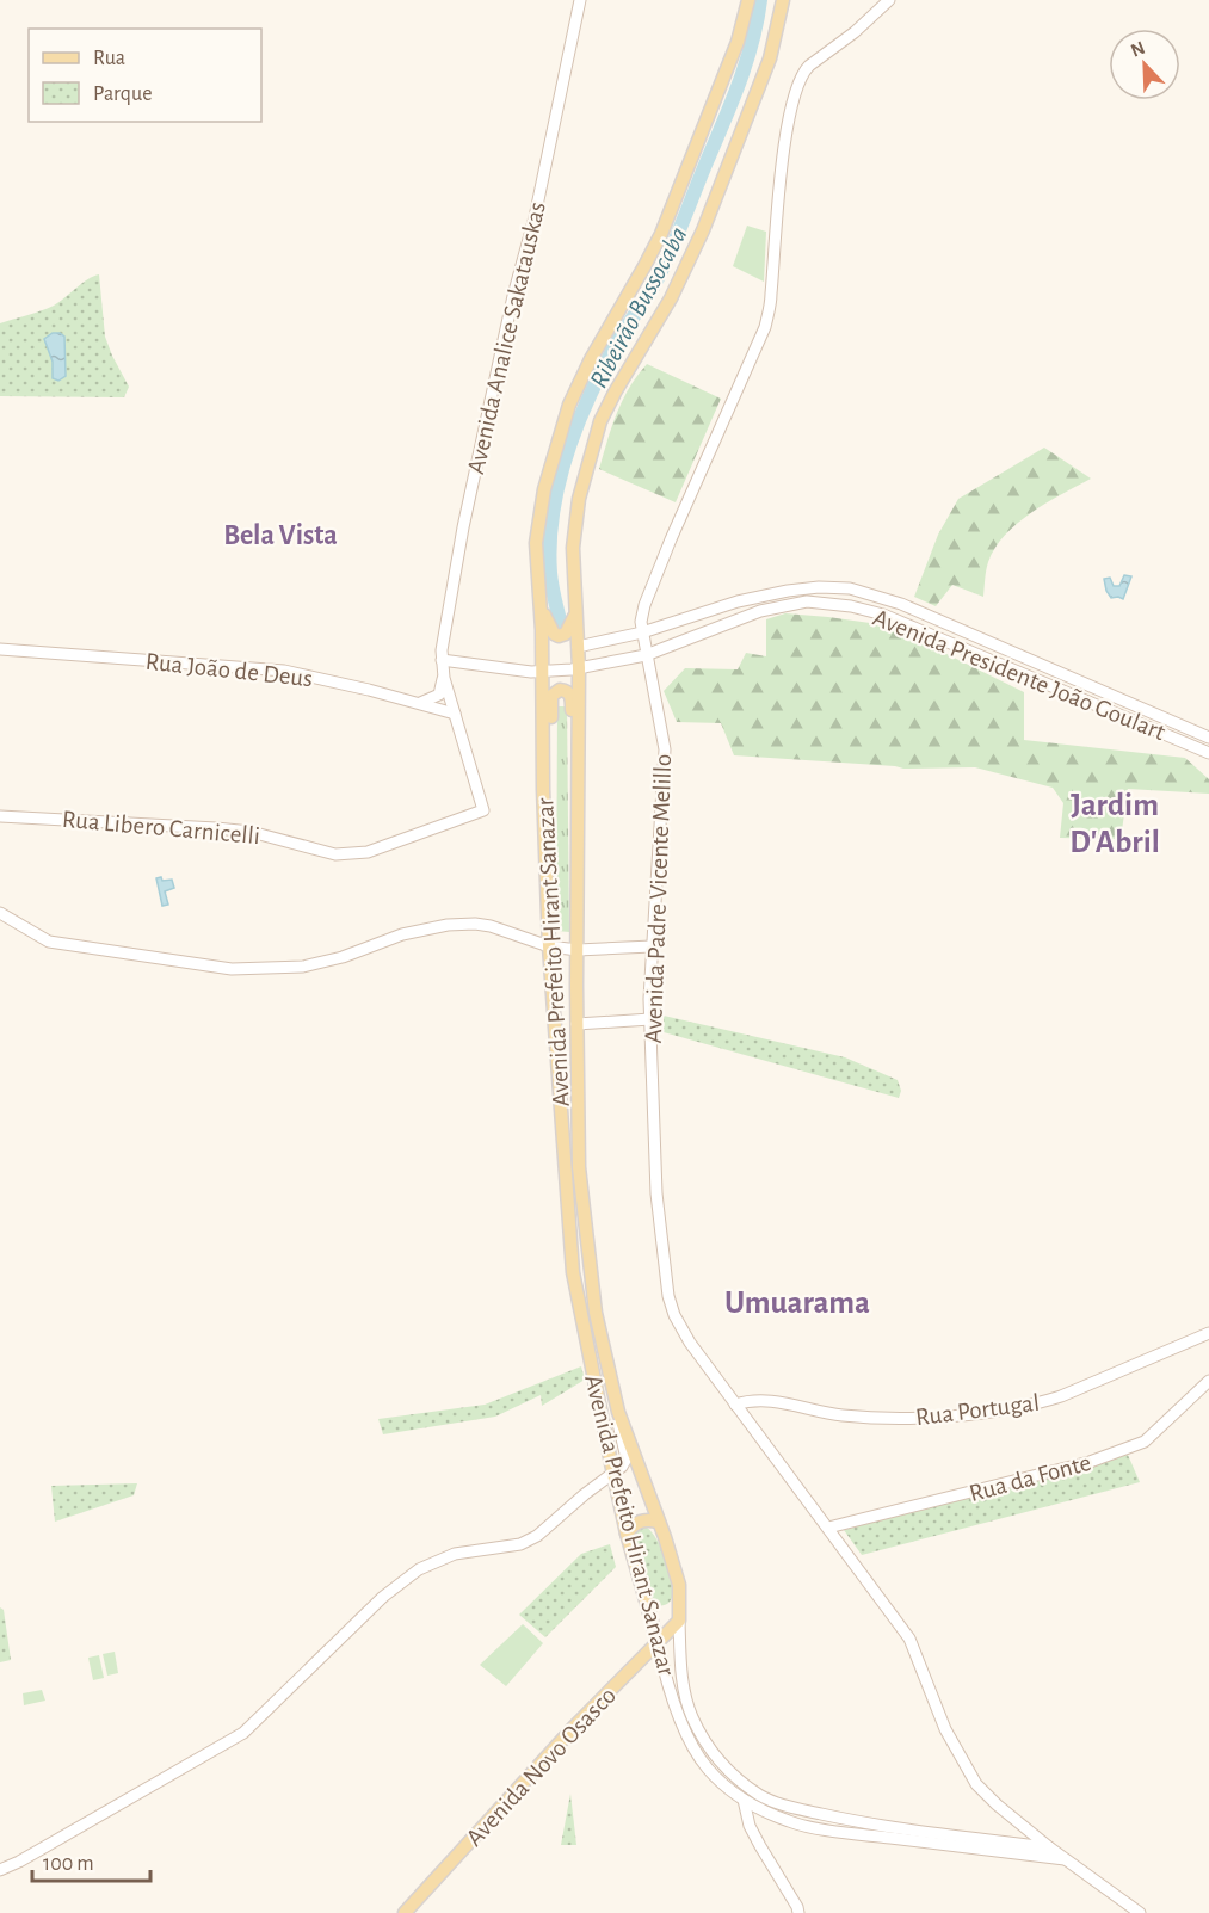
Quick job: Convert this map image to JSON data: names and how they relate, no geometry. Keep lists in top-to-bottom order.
{
  "streets": {
    "main road": [
      "Avenida Analice Sakatauskas",
      "Rua João de Deus",
      "Avenida Presidente João Goulart",
      "Rua Libero Carnicelli",
      "Avenida Padre Vicente Melillo",
      "Avenida Prefeito Hirant Sanazar",
      "Rua Portugal",
      "Rua da Fonte",
      "Avenida Novo Osasco"
    ]
  },
  "crossings": [
    ["Avenida Analice Sakatauskas", "Rua João de Deus"],
    ["Avenida Analice Sakatauskas", "Avenida Presidente João Goulart"],
    ["Avenida Analice Sakatauskas", "Rua Libero Carnicelli"],
    ["Avenida Presidente João Goulart", "Avenida Padre Vicente Melillo"],
    ["Avenida Presidente João Goulart", "Avenida Prefeito Hirant Sanazar"],
    ["Avenida Padre Vicente Melillo", "Avenida Prefeito Hirant Sanazar"],
    ["Avenida Padre Vicente Melillo", "Rua Portugal"],
    ["Avenida Padre Vicente Melillo", "Rua da Fonte"],
    ["Avenida Prefeito Hirant Sanazar", "Avenida Novo Osasco"]
  ],
  "districts": ["Bela Vista", "Jardim D'Abril", "Umuarama"],
  "water": ["Ribeirão Bussocaba"],
  "legend": ["Rua", "Parque"],
  "scale_bar": "100 m",
  "north": "top left"
}
